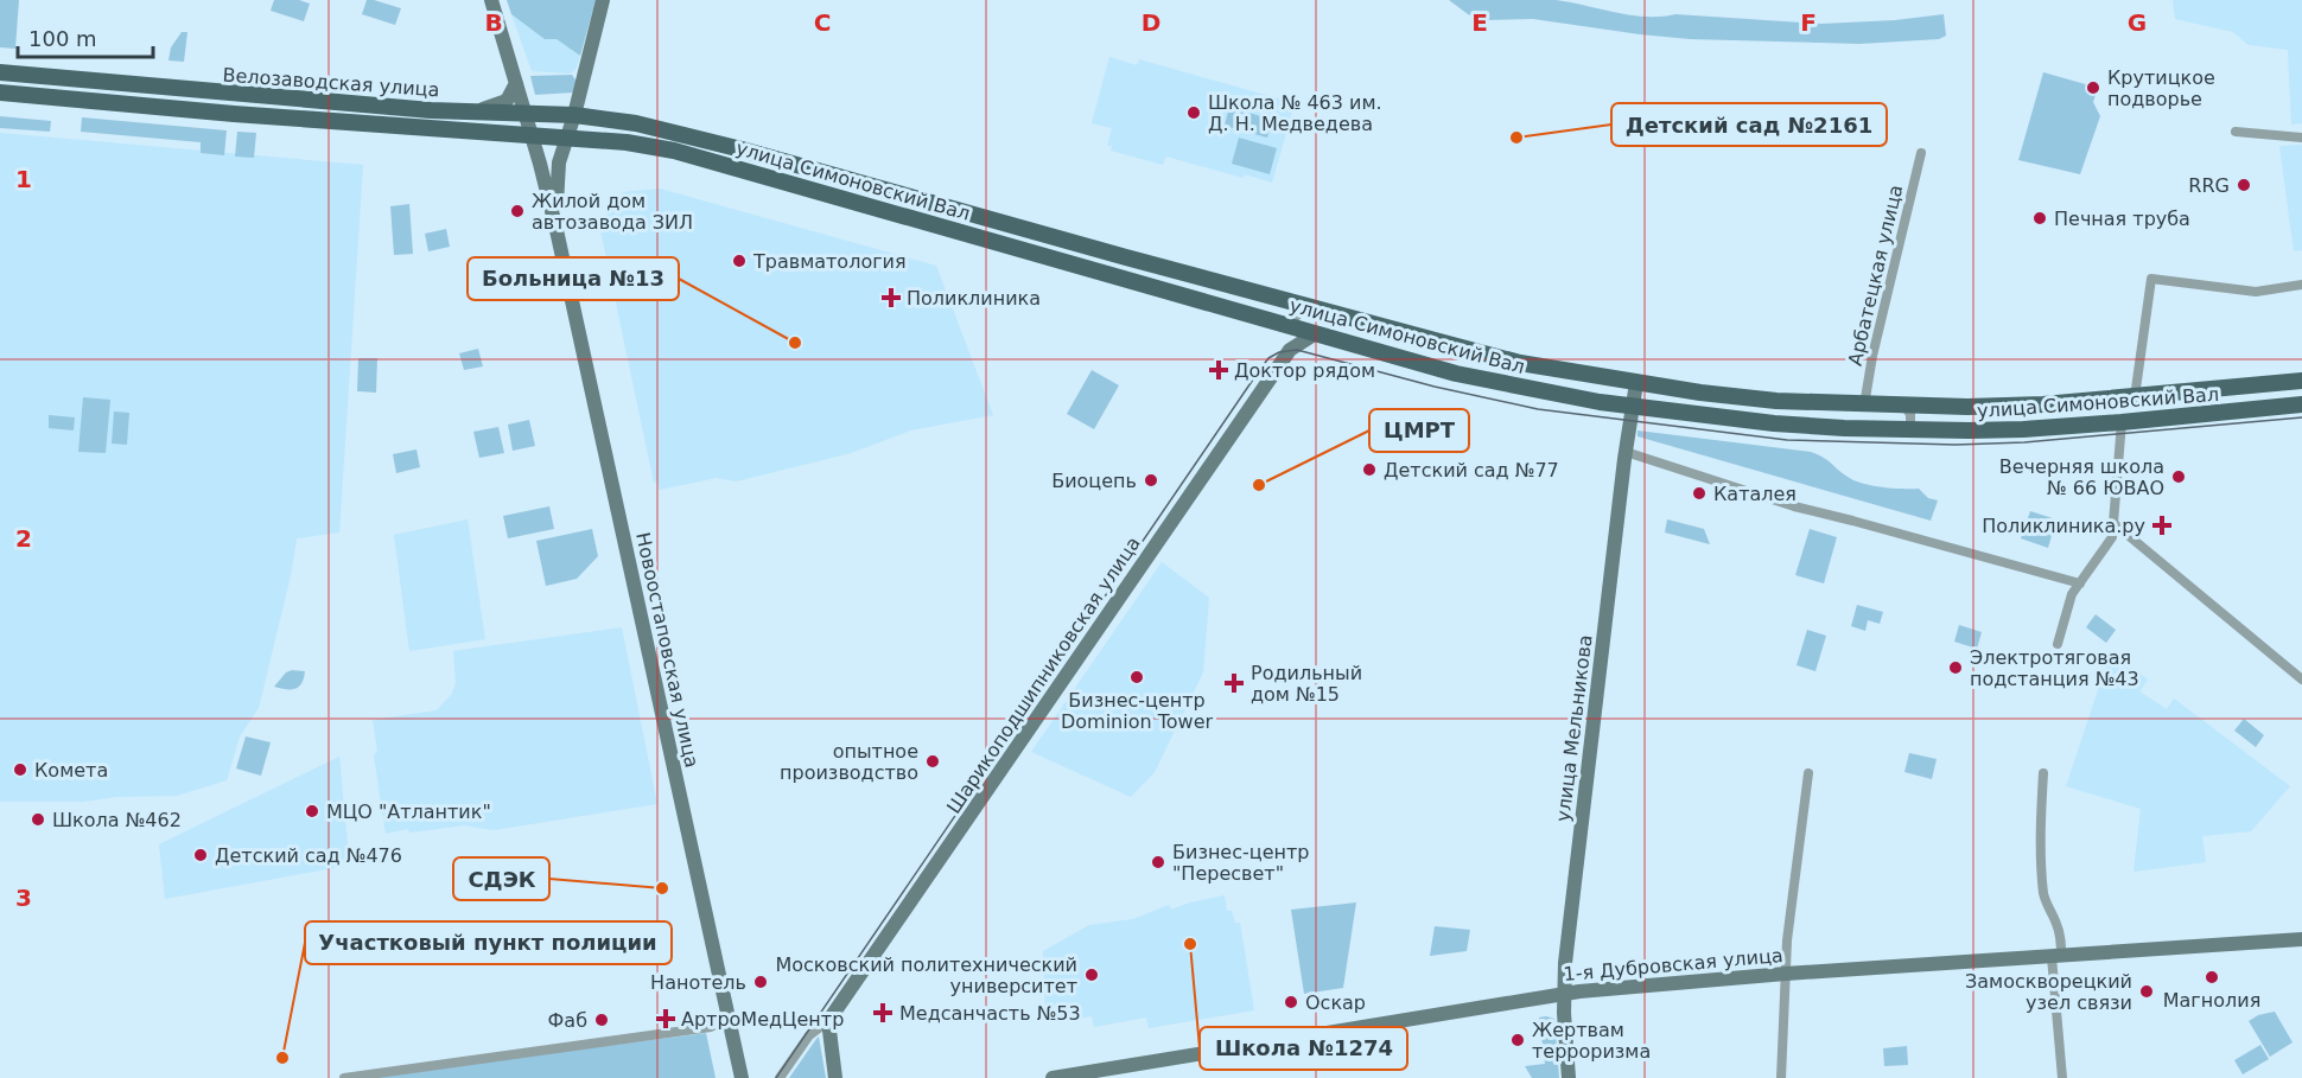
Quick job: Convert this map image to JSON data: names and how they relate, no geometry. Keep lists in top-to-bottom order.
{
  "streets": {
    "main road": [
      "Велозаводская улица",
      "улица Симоновский Вал",
      "Новоостаповская улица",
      "Шарикоподшипниковская улица",
      "улица Мельникова",
      "1-я Дубровская улица"
    ],
    "street": ["Арбатецкая улица"]
  },
  "crossings": [
    ["Велозаводская улица", "улица Симоновский Вал"],
    ["Велозаводская улица", "Новоостаповская улица"],
    ["улица Симоновский Вал", "Арбатецкая улица"],
    ["улица Симоновский Вал", "Новоостаповская улица"],
    ["улица Симоновский Вал", "улица Мельникова"],
    ["улица Мельникова", "1-я Дубровская улица"]
  ],
  "places": {
    "other": [
      "Крутицкое подворье",
      "Школа № 463 им. Д. Н. Медведева",
      "Детский сад №2161",
      "RRG",
      "Жилой дом автозавода ЗИЛ",
      "Печная труба",
      "Травматология",
      "Больница №13",
      "Детский сад №77",
      "Вечерняя школа № 66 ЮВАО",
      "Биоцепь",
      "ЦМРТ",
      "Каталея",
      "Электротяговая подстанция №43",
      "Бизнес-центр Dominion Tower",
      "опытное производство",
      "Комета",
      "МЦО \"Атлантик\"",
      "Школа №462",
      "Детский сад №476",
      "Бизнес-центр \"Пересвет\"",
      "СДЭК",
      "Школа №1274",
      "Московский политехнический университет",
      "Магнолия",
      "Нанотель",
      "Замоскворецкий узел связи",
      "Оскар",
      "Фаб",
      "Жертвам терроризма",
      "Участковый пункт полиции"
    ],
    "health": [
      "Поликлиника",
      "Доктор рядом",
      "Поликлиника.ру",
      "Родильный дом №15",
      "Медсанчасть №53",
      "АртроМедЦентр"
    ]
  },
  "scale_bar": "100 m",
  "grid": {
    "columns": [
      "B",
      "C",
      "D",
      "E",
      "F",
      "G"
    ],
    "rows": ["1", "2", "3"]
  }
}
